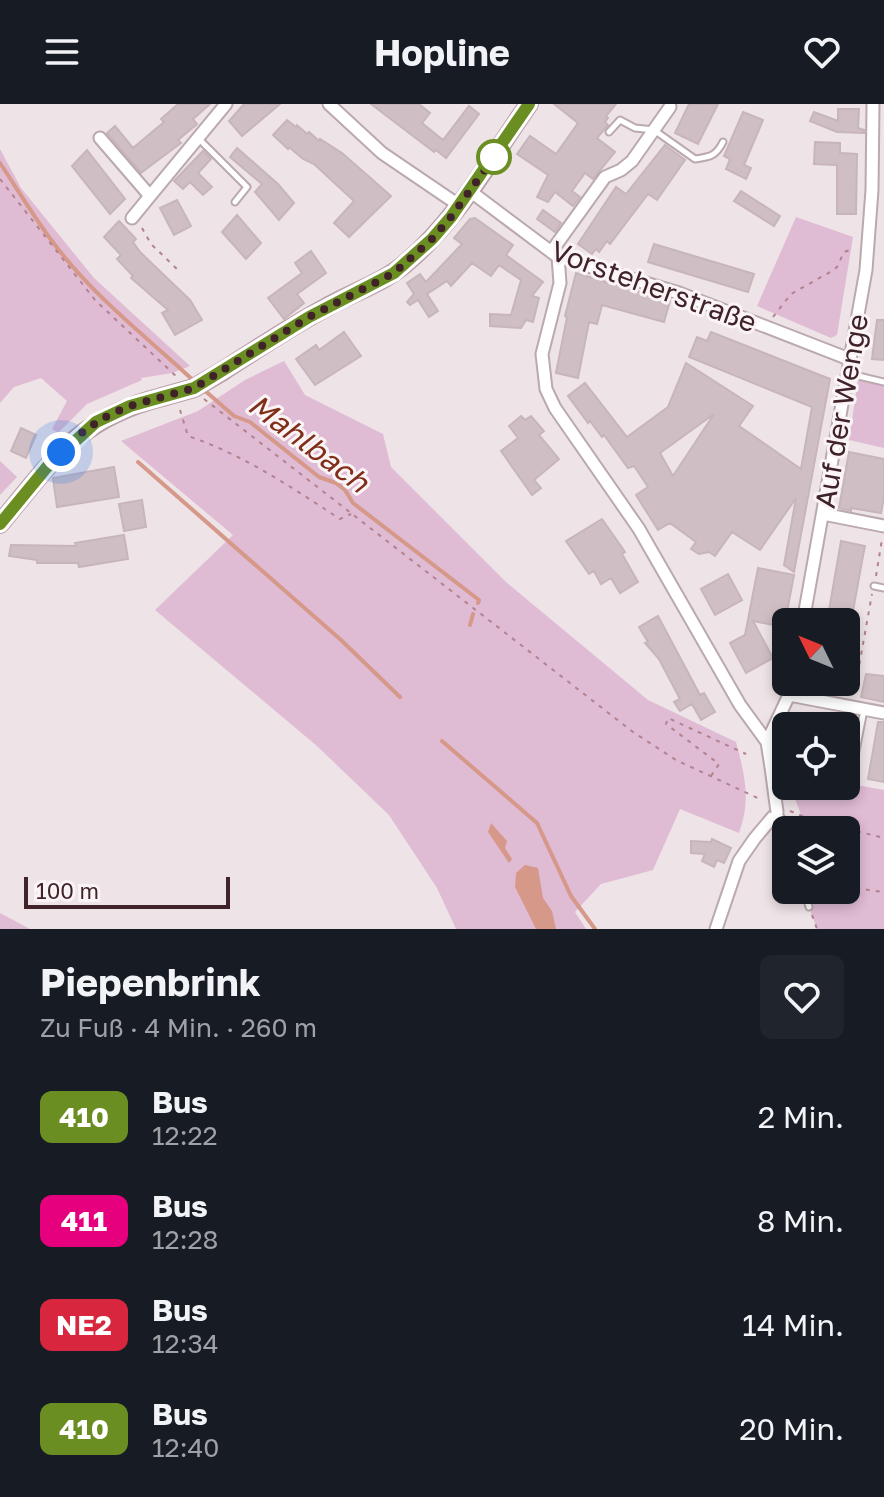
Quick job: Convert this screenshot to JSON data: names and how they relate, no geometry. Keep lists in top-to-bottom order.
{
  "streets": {
    "street": ["Vorsteherstraße", "Auf der Wenge"]
  },
  "crossings": [
    ["Vorsteherstraße", "Auf der Wenge"]
  ],
  "water": ["Mahlbach"],
  "lines": ["bus line 410"],
  "scale_bar": "100 m",
  "north": "top left",
  "page": {
    "header": "Hopline",
    "scale": "100 m",
    "heading": ["Piepenbrink", "Zu Fuß · 4 Min. · 260 m"],
    "list": [
      {
        "mark": "410",
        "name": "Bus",
        "note": "12:22",
        "value": "2 Min."
      },
      {
        "mark": "411",
        "name": "Bus",
        "note": "12:28",
        "value": "8 Min."
      },
      {
        "mark": "NE2",
        "name": "Bus",
        "note": "12:34",
        "value": "14 Min."
      },
      {
        "mark": "410",
        "name": "Bus",
        "note": "12:40",
        "value": "20 Min."
      }
    ]
  }
}
